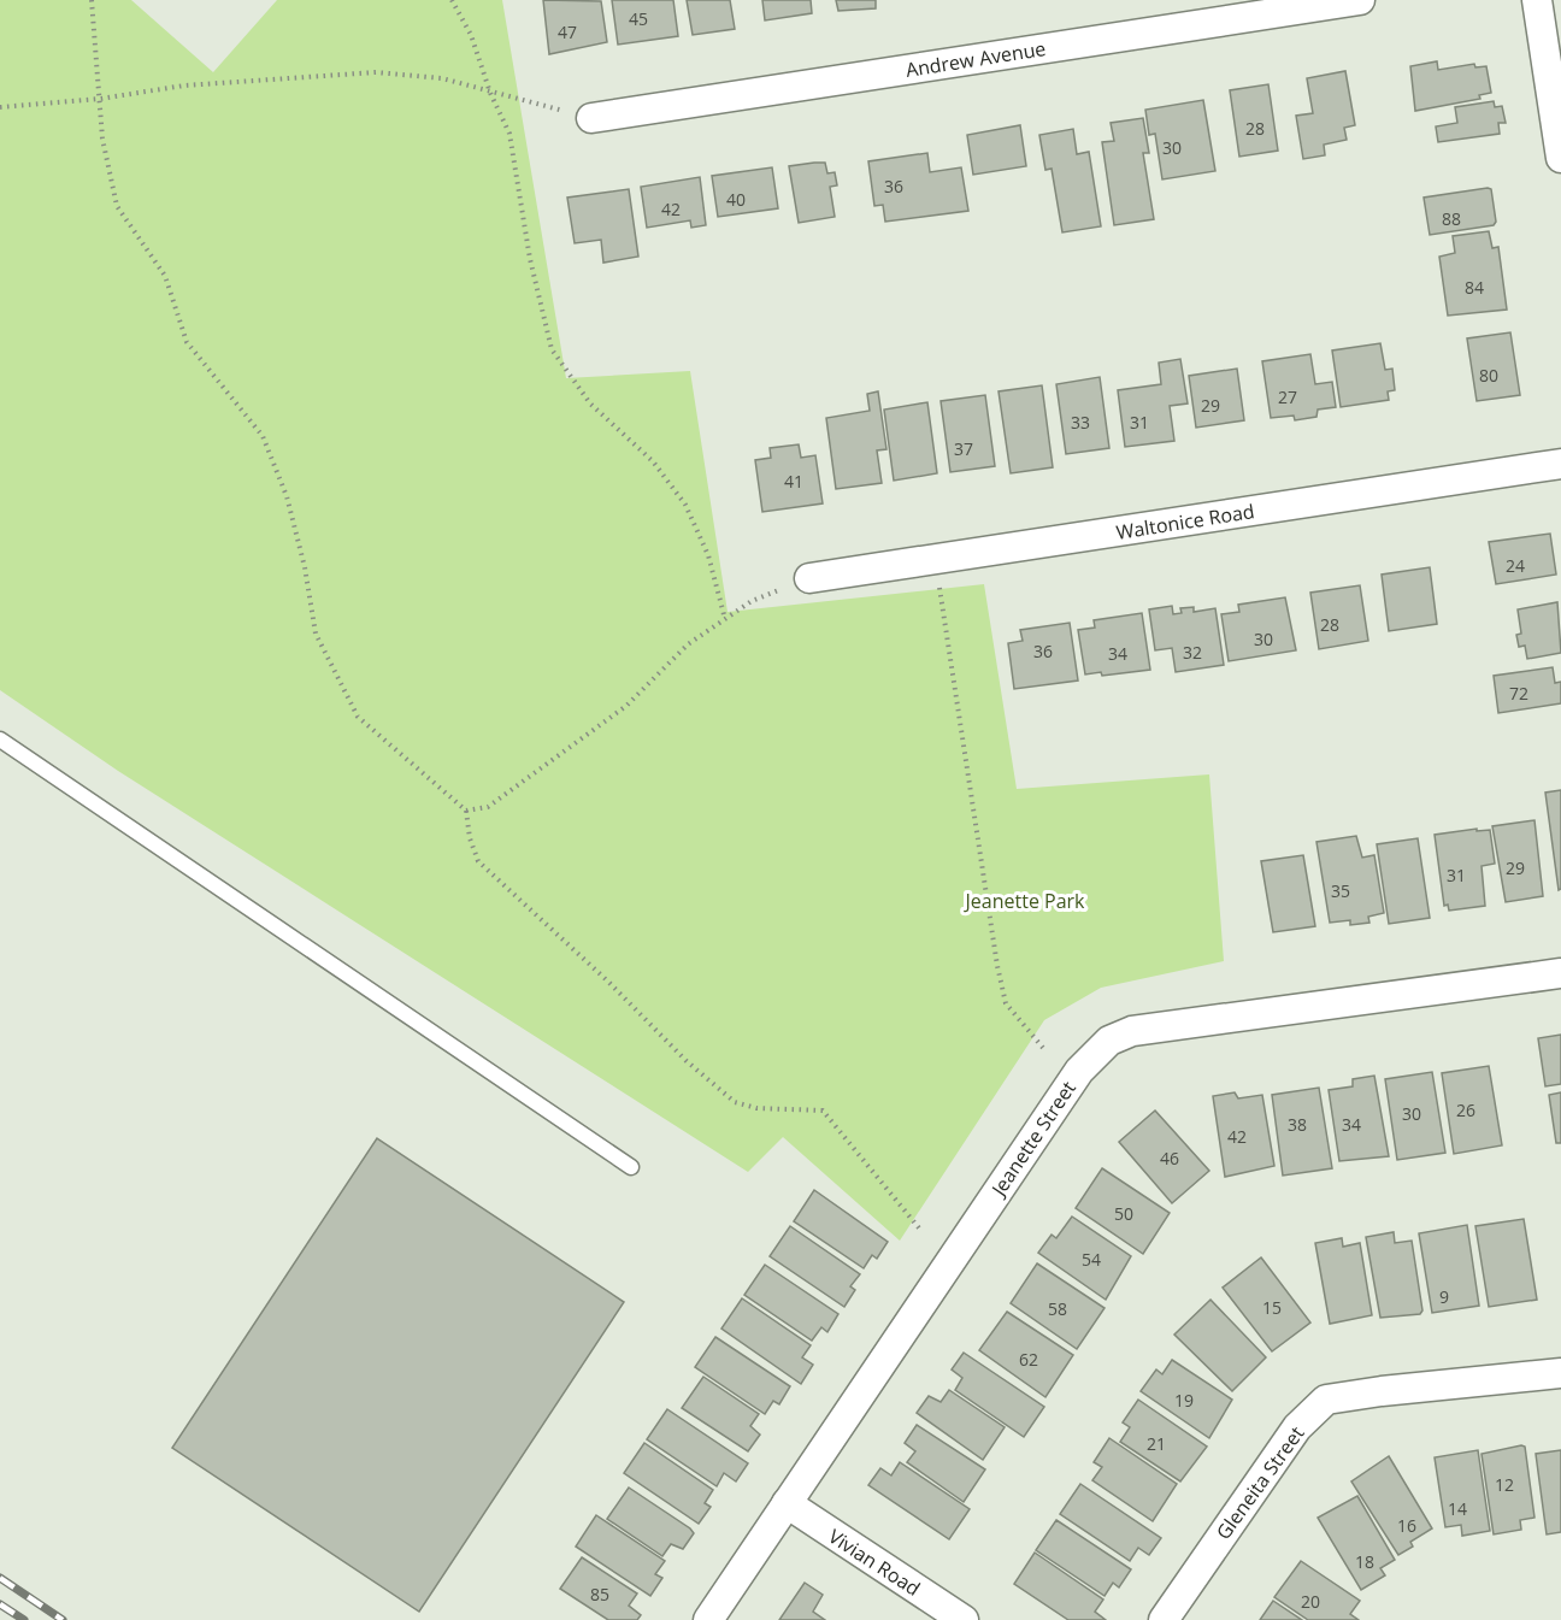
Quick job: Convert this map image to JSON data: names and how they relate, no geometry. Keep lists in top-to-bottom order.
{
  "streets": {
    "street": [
      "Andrew Avenue",
      "Waltonice Road",
      "Jeanette Street",
      "Gleneita Street",
      "Vivian Road"
    ]
  },
  "crossings": [
    ["Jeanette Street", "Vivian Road"]
  ],
  "parks": ["Jeanette Park"],
  "house_numbers": [
    "45",
    "47",
    "28",
    "30",
    "36",
    "40",
    "42",
    "88",
    "84",
    "80",
    "27",
    "29",
    "33",
    "31",
    "37",
    "41",
    "24",
    "28",
    "30",
    "36",
    "32",
    "34",
    "72",
    "29",
    "31",
    "35",
    "26",
    "30",
    "38",
    "34",
    "42",
    "46",
    "50",
    "54",
    "9",
    "15",
    "58",
    "62",
    "19",
    "21",
    "12",
    "14",
    "16",
    "18",
    "85",
    "20"
  ]
}
